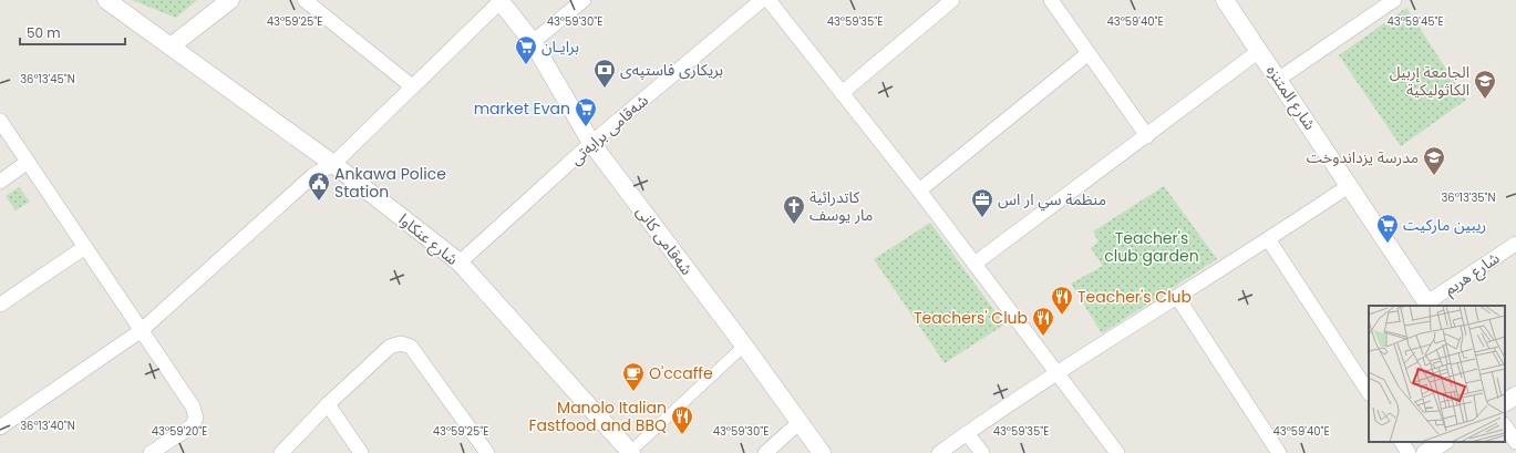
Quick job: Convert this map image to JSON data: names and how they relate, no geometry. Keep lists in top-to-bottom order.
{
  "streets": {
    "street": [
      "شارع المتنزه",
      "شەقامی برایەتی",
      "شارع عنكاوا",
      "شەقامی کانی",
      "شارع هريم"
    ]
  },
  "crossings": [
    ["شارع المتنزه", "شارع هريم"],
    ["شەقامی برایەتی", "شارع عنكاوا"],
    ["شەقامی برایەتی", "شەقامی کانی"]
  ],
  "parks": ["Teacher's club garden"],
  "places": {
    "supermarket": ["برایـان", "market Evan", "ريبين ماركيت"],
    "bank": ["بریکاری فاستپەی"],
    "school or university": ["الجامعة إربيل الكاثوليكية", "مدرسة يزداندوخت"],
    "public building": ["Ankawa Police Station"],
    "office": ["منظمة سي ار اس"],
    "church": ["كاتدرائية مار يوسف"],
    "restaurant": ["Teacher's Club", "Teachers' Club", "Manolo Italian Fastfood and BBQ"],
    "cafe": ["O'ccaffe"]
  },
  "scale_bar": "50 m",
  "coordinates": [
    "43°59'45\"E",
    "43°59'25\"E",
    "43°59'30\"E",
    "43°59'35\"E",
    "43°59'40\"E",
    "36°13'45\"N",
    "36°13'35\"N",
    "36°13'40\"N",
    "43°59'20\"E"
  ]
}
